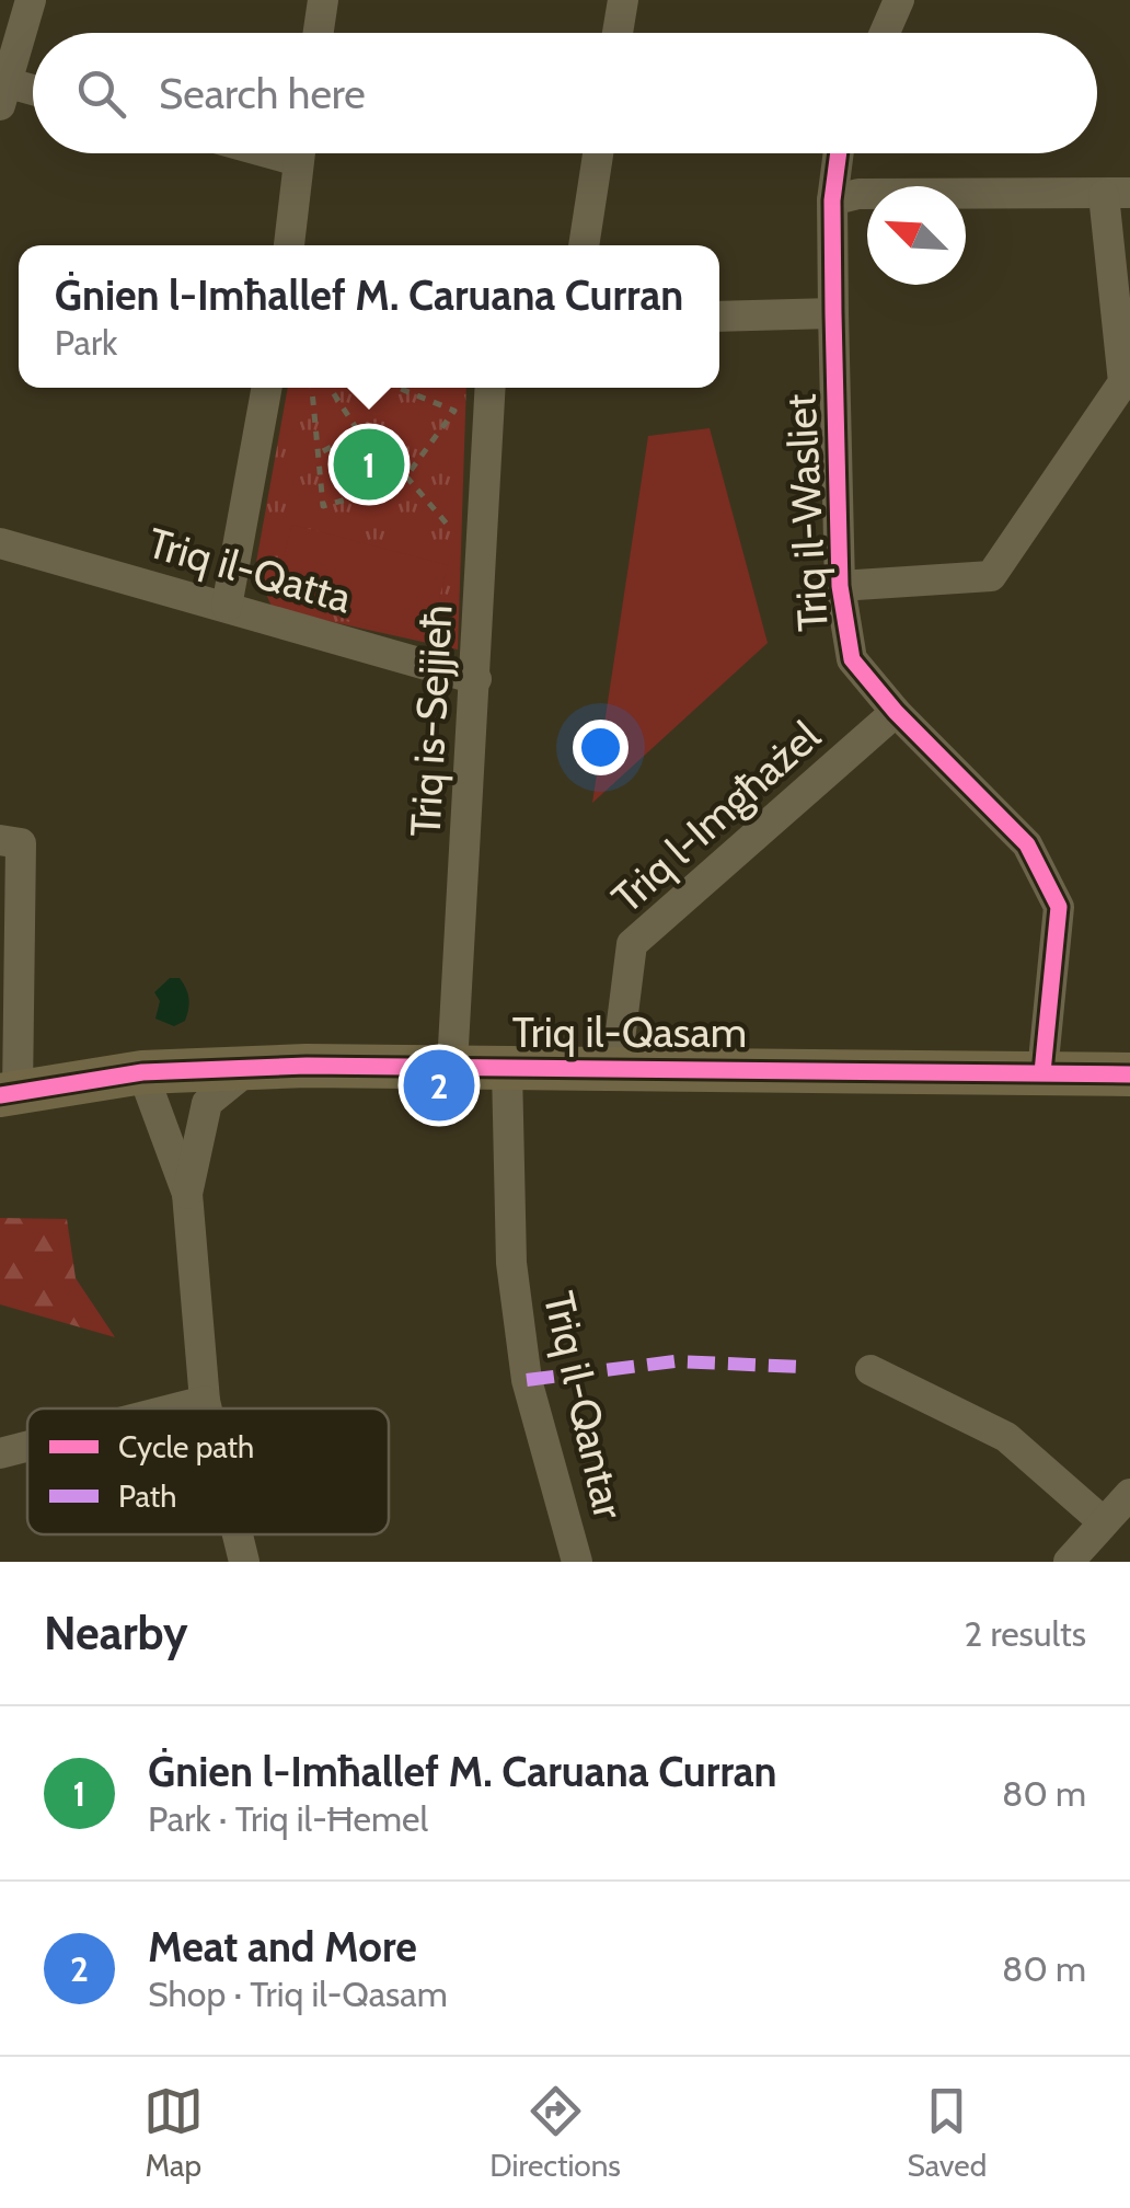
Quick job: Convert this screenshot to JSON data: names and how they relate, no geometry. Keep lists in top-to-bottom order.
{
  "streets": {
    "street": [
      "Triq il-Wasliet",
      "Triq il-Qatta",
      "Triq is-Sejjieħ",
      "Triq l-Imgħażel",
      "Triq il-Qasam",
      "Triq il-Qantar"
    ]
  },
  "crossings": [
    ["Triq il-Wasliet", "Triq l-Imgħażel"],
    ["Triq il-Wasliet", "Triq il-Qasam"],
    ["Triq il-Qatta", "Triq is-Sejjieħ"],
    ["Triq is-Sejjieħ", "Triq il-Qasam"],
    ["Triq l-Imgħażel", "Triq il-Qasam"],
    ["Triq il-Qasam", "Triq il-Qantar"]
  ],
  "legend": ["Cycle path", "Path"],
  "north": "top left",
  "page": {
    "search": "Search here",
    "popup": ["Ġnien l-Imħallef M. Caruana Curran", "Park"],
    "pins": ["1", "2"],
    "heading": ["Nearby", "2 results"],
    "list": [
      {
        "mark": "1",
        "name": "Ġnien l-Imħallef M. Caruana Curran",
        "note": "Park · Triq il-Ħemel",
        "value": "80 m"
      },
      {
        "mark": "2",
        "name": "Meat and More",
        "note": "Shop · Triq il-Qasam",
        "value": "80 m"
      }
    ],
    "nav": ["Map", "Directions", "Saved"]
  }
}
